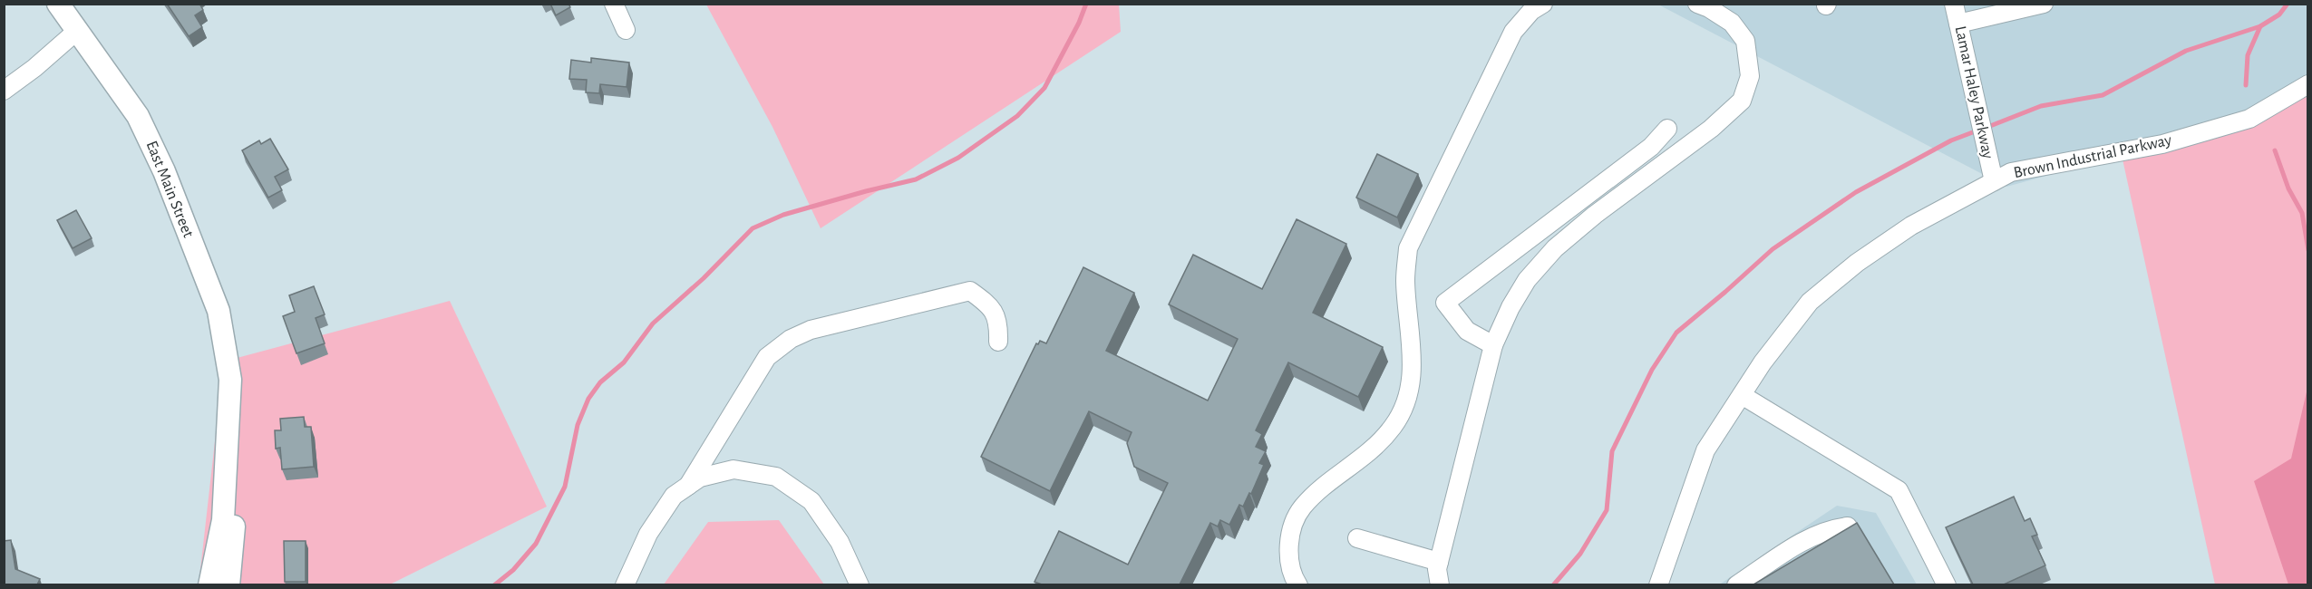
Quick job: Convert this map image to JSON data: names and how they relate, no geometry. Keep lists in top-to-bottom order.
{
  "streets": {
    "main road": ["East Main Street"],
    "street": ["Lamar Haley Parkway", "Brown Industrial Parkway"]
  },
  "crossings": [
    ["Lamar Haley Parkway", "Brown Industrial Parkway"]
  ]
}
